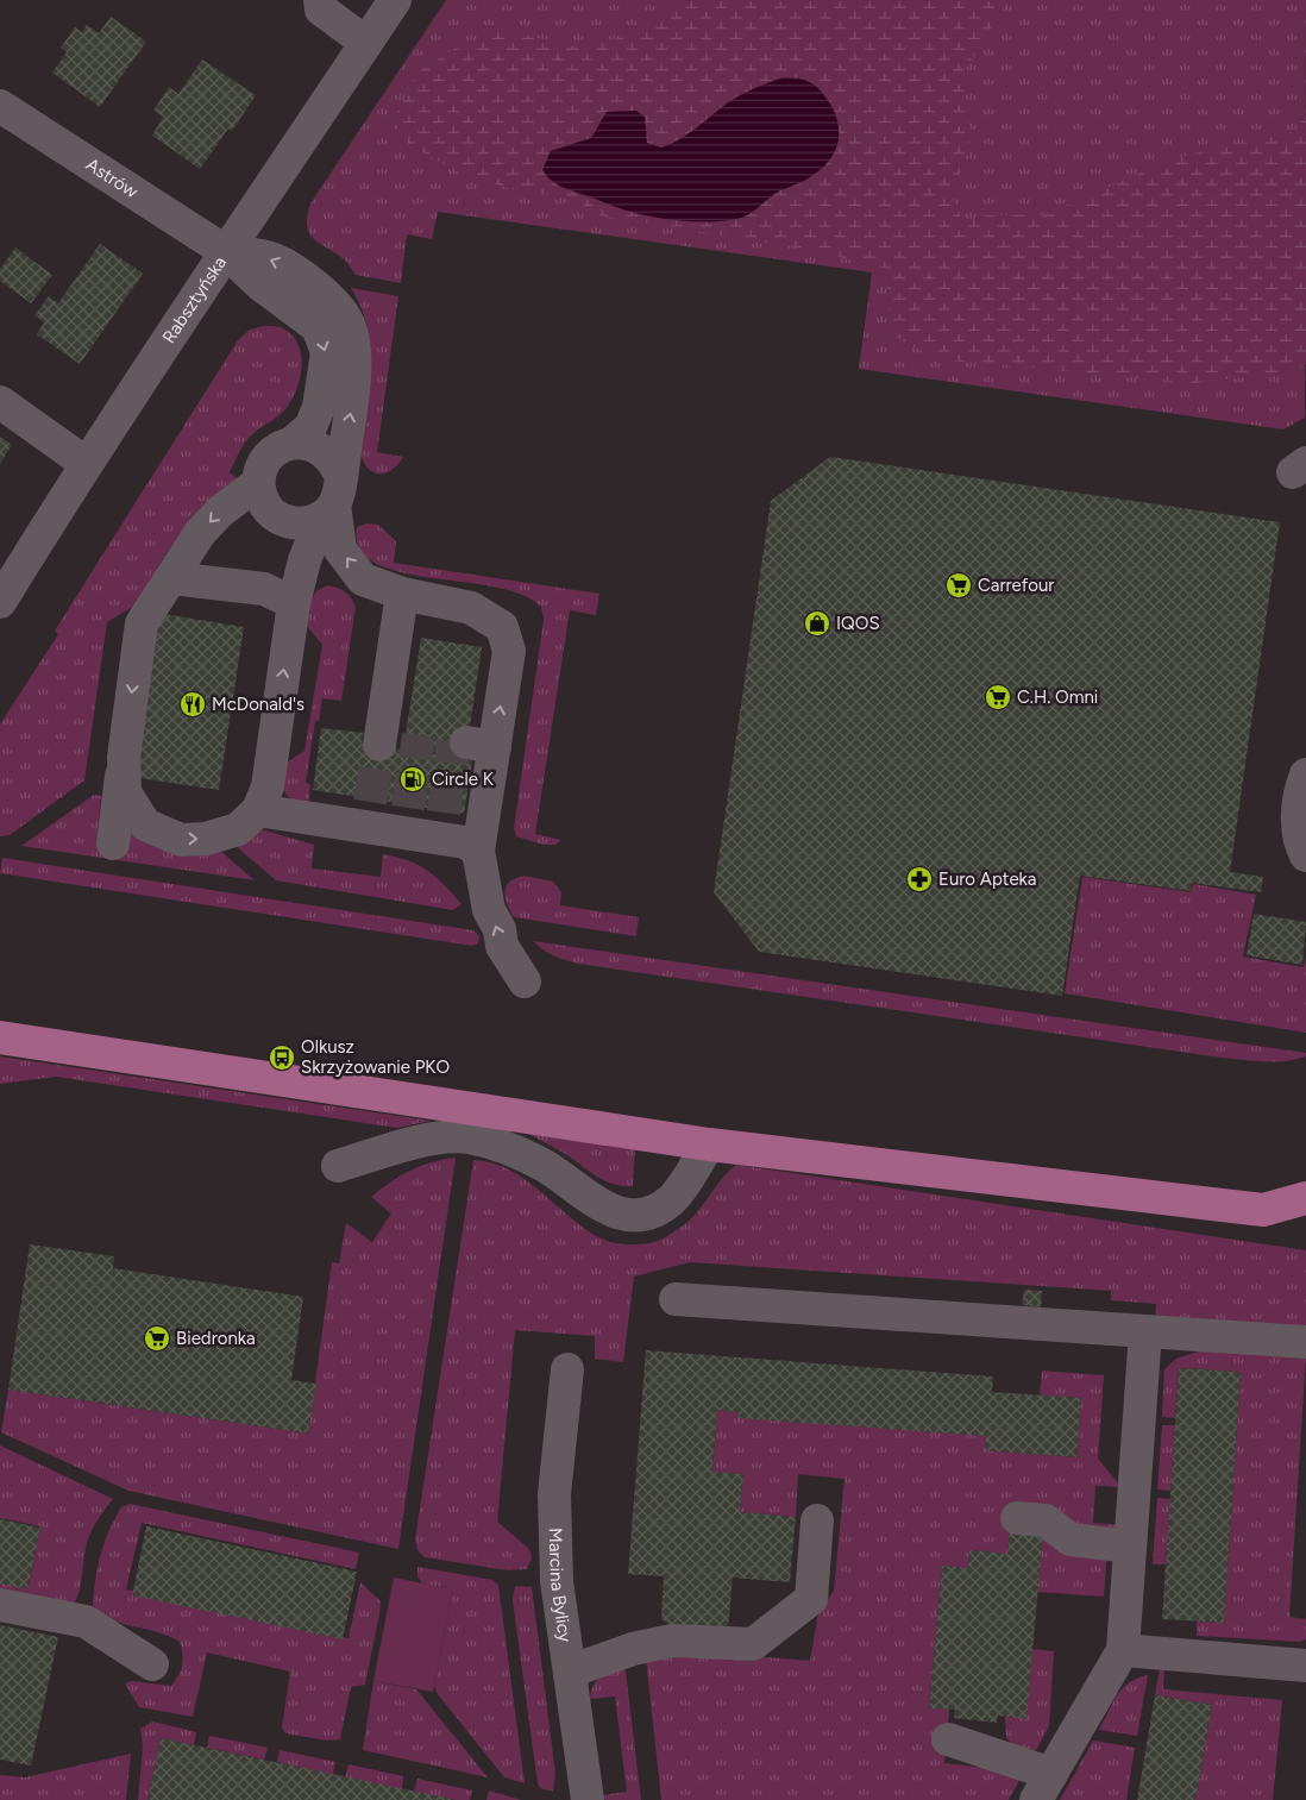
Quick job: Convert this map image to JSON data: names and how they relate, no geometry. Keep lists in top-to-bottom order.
{
  "streets": {
    "street": ["Astrów", "Rabsztyńska", "Marcina Bylicy"]
  },
  "crossings": [
    ["Astrów", "Rabsztyńska"]
  ],
  "places": {
    "supermarket": ["Carrefour", "C.H. Omni", "Biedronka"],
    "shop": ["IQOS"],
    "restaurant": ["McDonald's"],
    "fuel station": ["Circle K"],
    "pharmacy": ["Euro Apteka"],
    "bus stop": ["Olkusz Skrzyżowanie PKO"]
  }
}
